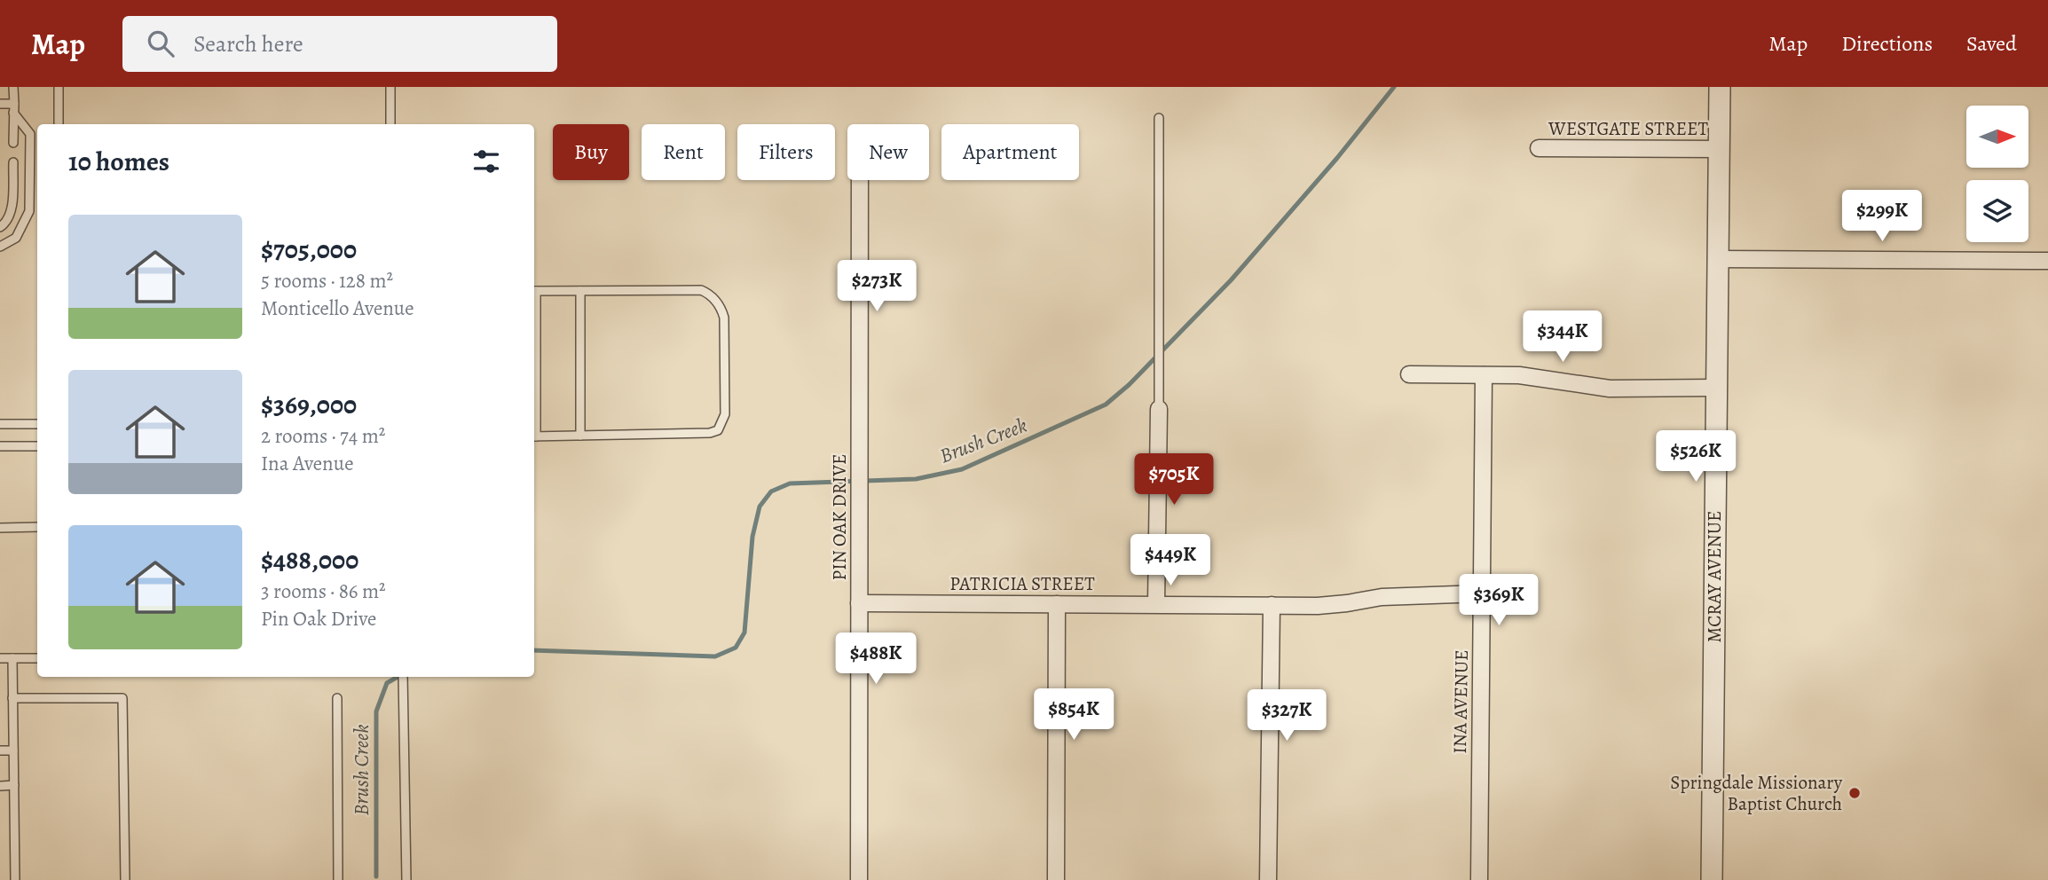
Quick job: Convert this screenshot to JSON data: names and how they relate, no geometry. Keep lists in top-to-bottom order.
{
  "streets": {
    "street": [
      "WESTGATE STREET",
      "PIN OAK DRIVE",
      "MCRAY AVENUE",
      "PATRICIA STREET",
      "INA AVENUE"
    ]
  },
  "crossings": [
    ["WESTGATE STREET", "MCRAY AVENUE"],
    ["PIN OAK DRIVE", "PATRICIA STREET"],
    ["PATRICIA STREET", "INA AVENUE"]
  ],
  "water": ["Brush Creek"],
  "places": ["Springdale Missionary Baptist Church"],
  "north": "right",
  "page": {
    "header": "Map",
    "search": "Search here",
    "nav": ["Map", "Directions", "Saved"],
    "chip": [
      "Buy",
      "Rent",
      "Filters",
      "New",
      "Apartment"
    ],
    "heading": "10 homes",
    "price": [
      "$299K",
      "$273K",
      "$344K",
      "$526K",
      "$705K",
      "$449K",
      "$369K",
      "$488K",
      "$854K",
      "$327K"
    ],
    "list": [
      {
        "name": "$705,000",
        "note": "5 rooms · 128 m² · Monticello Avenue"
      },
      {
        "name": "$369,000",
        "note": "2 rooms · 74 m² · Ina Avenue"
      },
      {
        "name": "$488,000",
        "note": "3 rooms · 86 m² · Pin Oak Drive"
      }
    ]
  }
}
